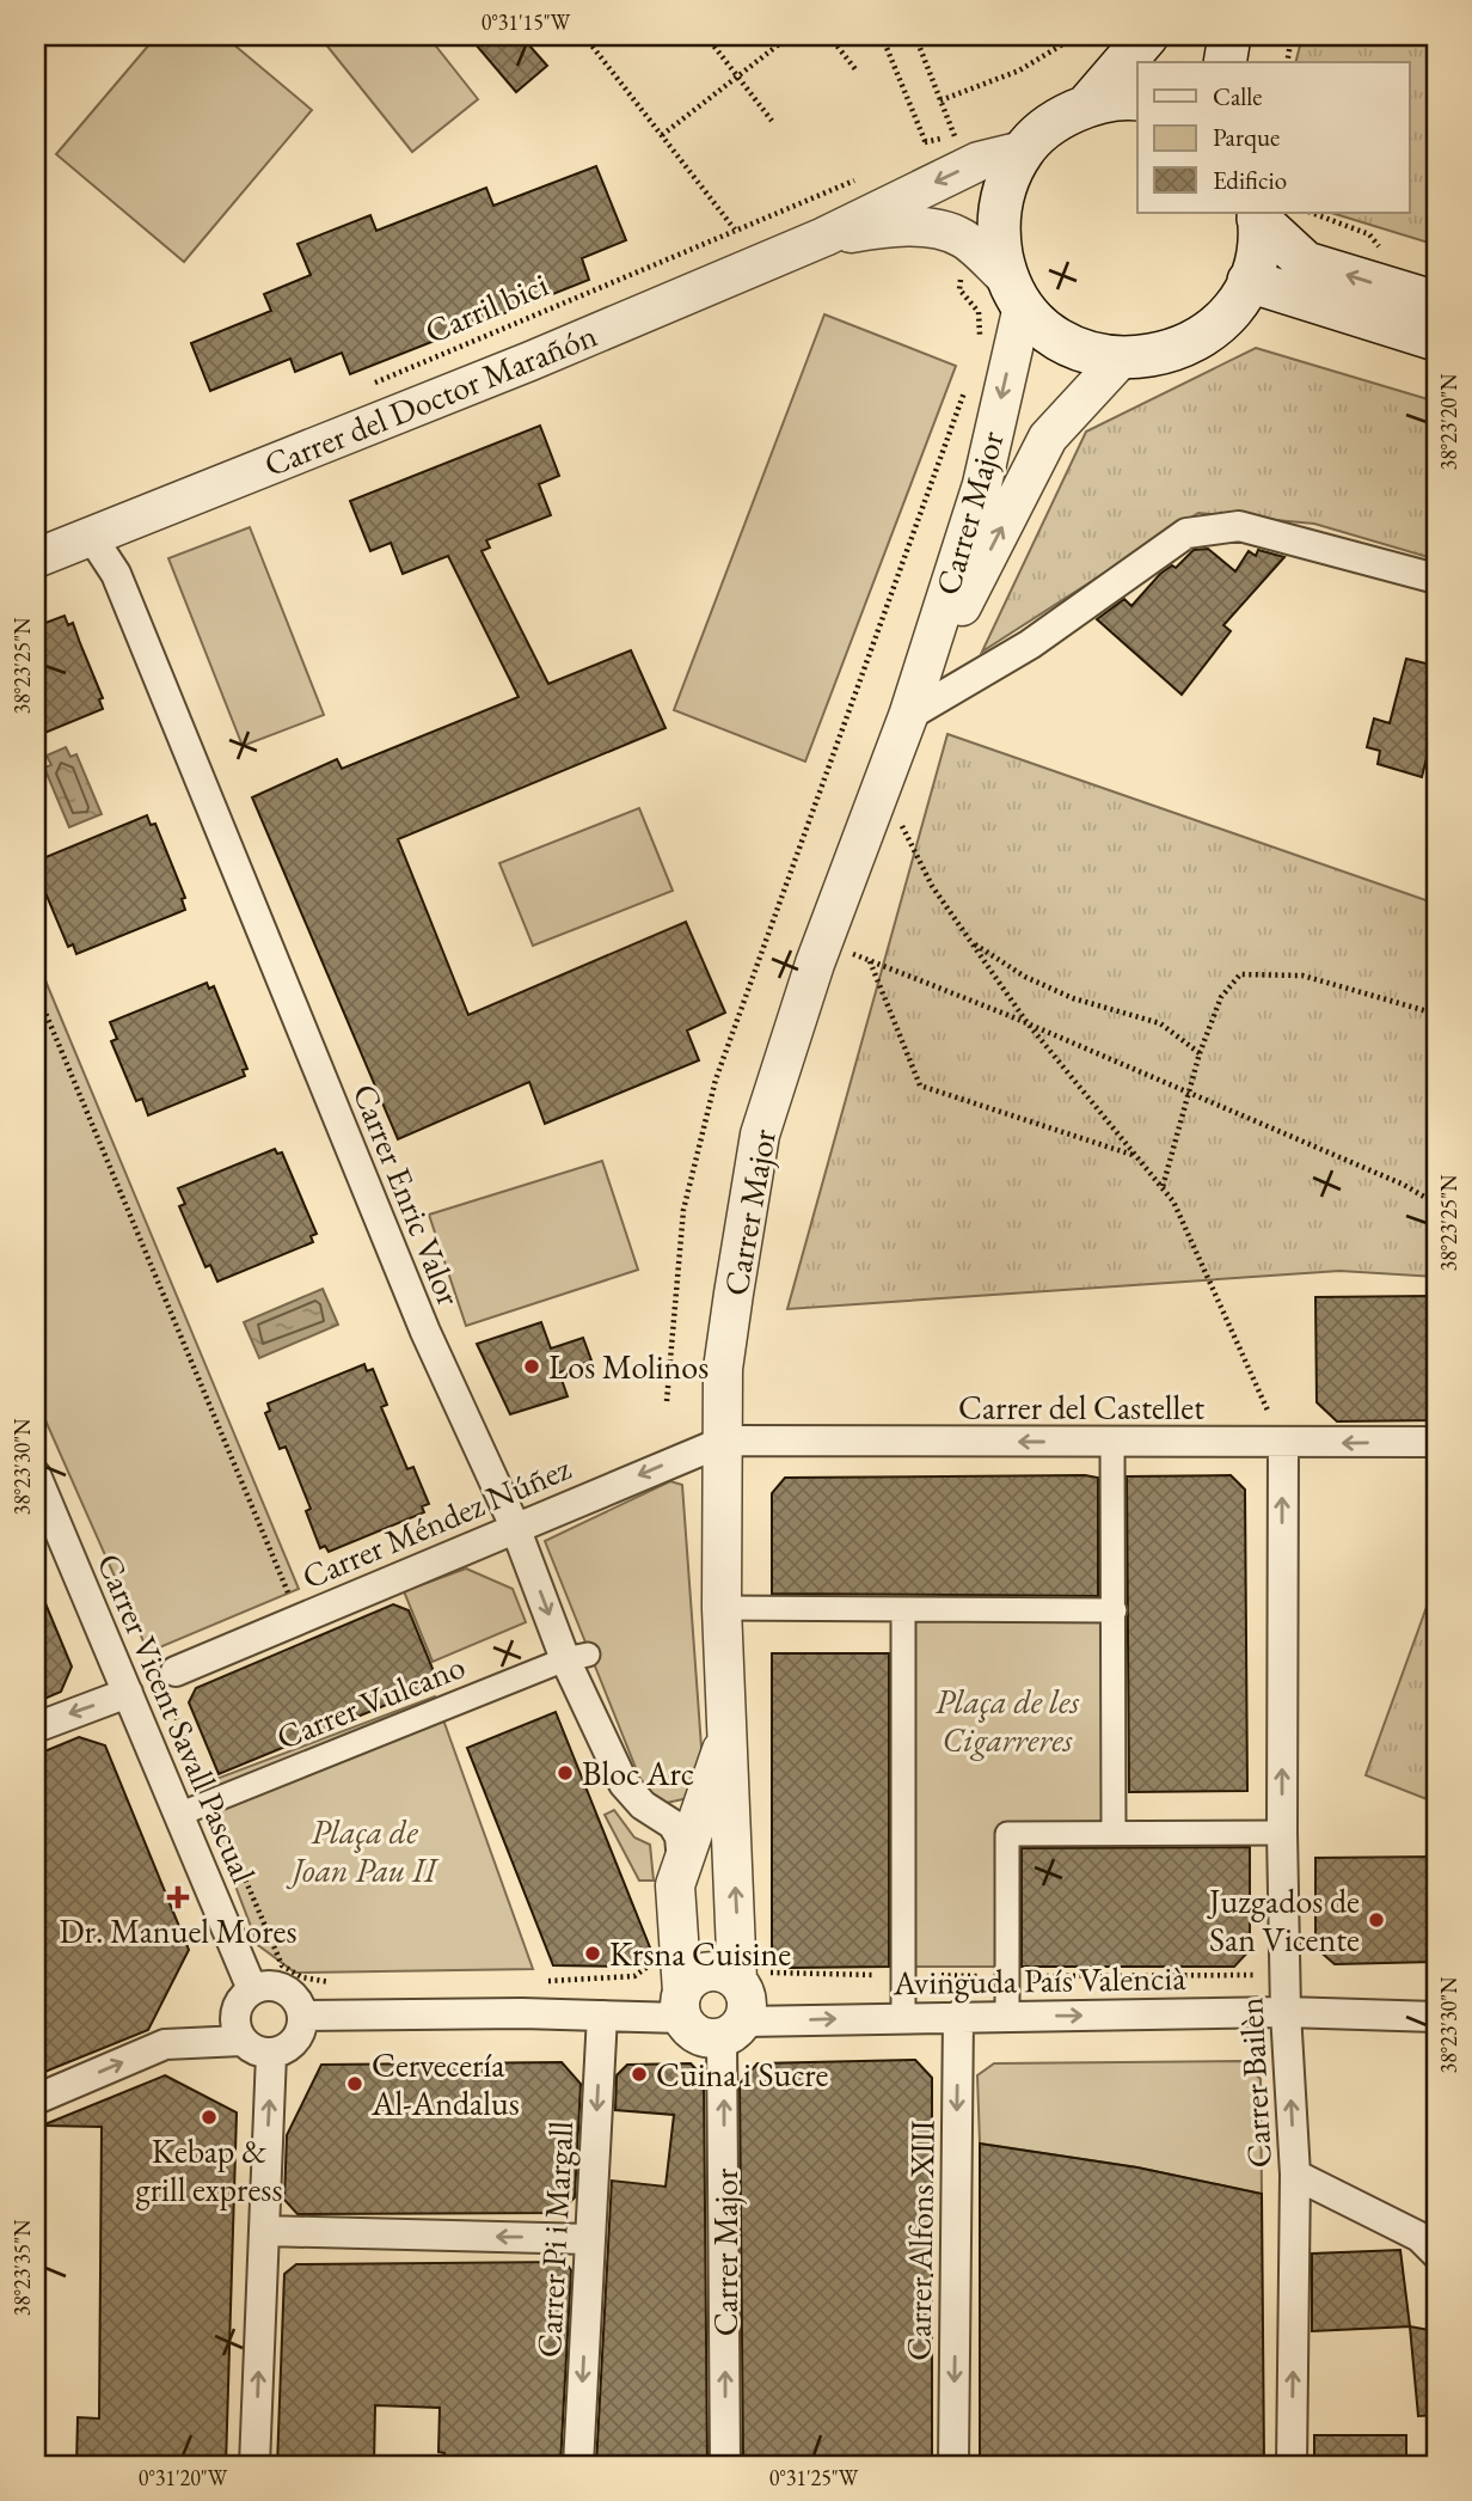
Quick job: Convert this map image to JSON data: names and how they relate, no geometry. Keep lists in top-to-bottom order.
{
  "streets": {
    "street": [
      "Carrer del Doctor Marañón",
      "Carrer Major",
      "Carrer Enric Valor",
      "Carrer del Castellet",
      "Carrer Méndez Núñez",
      "Carrer Vulcano",
      "Carrer Vicent Savall Pascual",
      "Avinguda País Valencià",
      "Carrer Bailèn",
      "Carrer Pi i Margall",
      "Carrer Alfons XIII"
    ],
    "path": ["Carril bici"]
  },
  "crossings": [
    ["Carrer del Doctor Marañón", "Carrer Enric Valor"],
    ["Carrer Major", "Carrer Enric Valor"],
    ["Carrer Major", "Carrer del Castellet"],
    ["Carrer Major", "Carrer Méndez Núñez"],
    ["Carrer Major", "Avinguda País Valencià"],
    ["Carrer Enric Valor", "Carrer Méndez Núñez"],
    ["Carrer Enric Valor", "Carrer Vulcano"],
    ["Carrer del Castellet", "Carrer Méndez Núñez"],
    ["Carrer del Castellet", "Carrer Bailèn"],
    ["Carrer Vulcano", "Carrer Vicent Savall Pascual"],
    ["Avinguda País Valencià", "Carrer Bailèn"],
    ["Avinguda País Valencià", "Carrer Alfons XIII"]
  ],
  "one_way": ["Carrer Pi i Margall", "Carrer Alfons XIII"],
  "parks": ["Plaça de les Cigarreres", "Plaça de Joan Pau II"],
  "places": {
    "other": [
      "Los Molinos",
      "Bloc Arc",
      "Juzgados de San Vicente",
      "Krsna Cuisine",
      "Cuina i Sucre",
      "Cervecería Al-Andalus",
      "Kebap & grill express"
    ],
    "health": ["Dr. Manuel Mores"]
  },
  "legend": ["Calle", "Parque", "Edificio"],
  "coordinates": [
    "0°31'15\"W",
    "38°23'20\"N",
    "38°23'25\"N",
    "38°23'30\"N",
    "38°23'35\"N",
    "0°31'20\"W",
    "0°31'25\"W"
  ]
}
